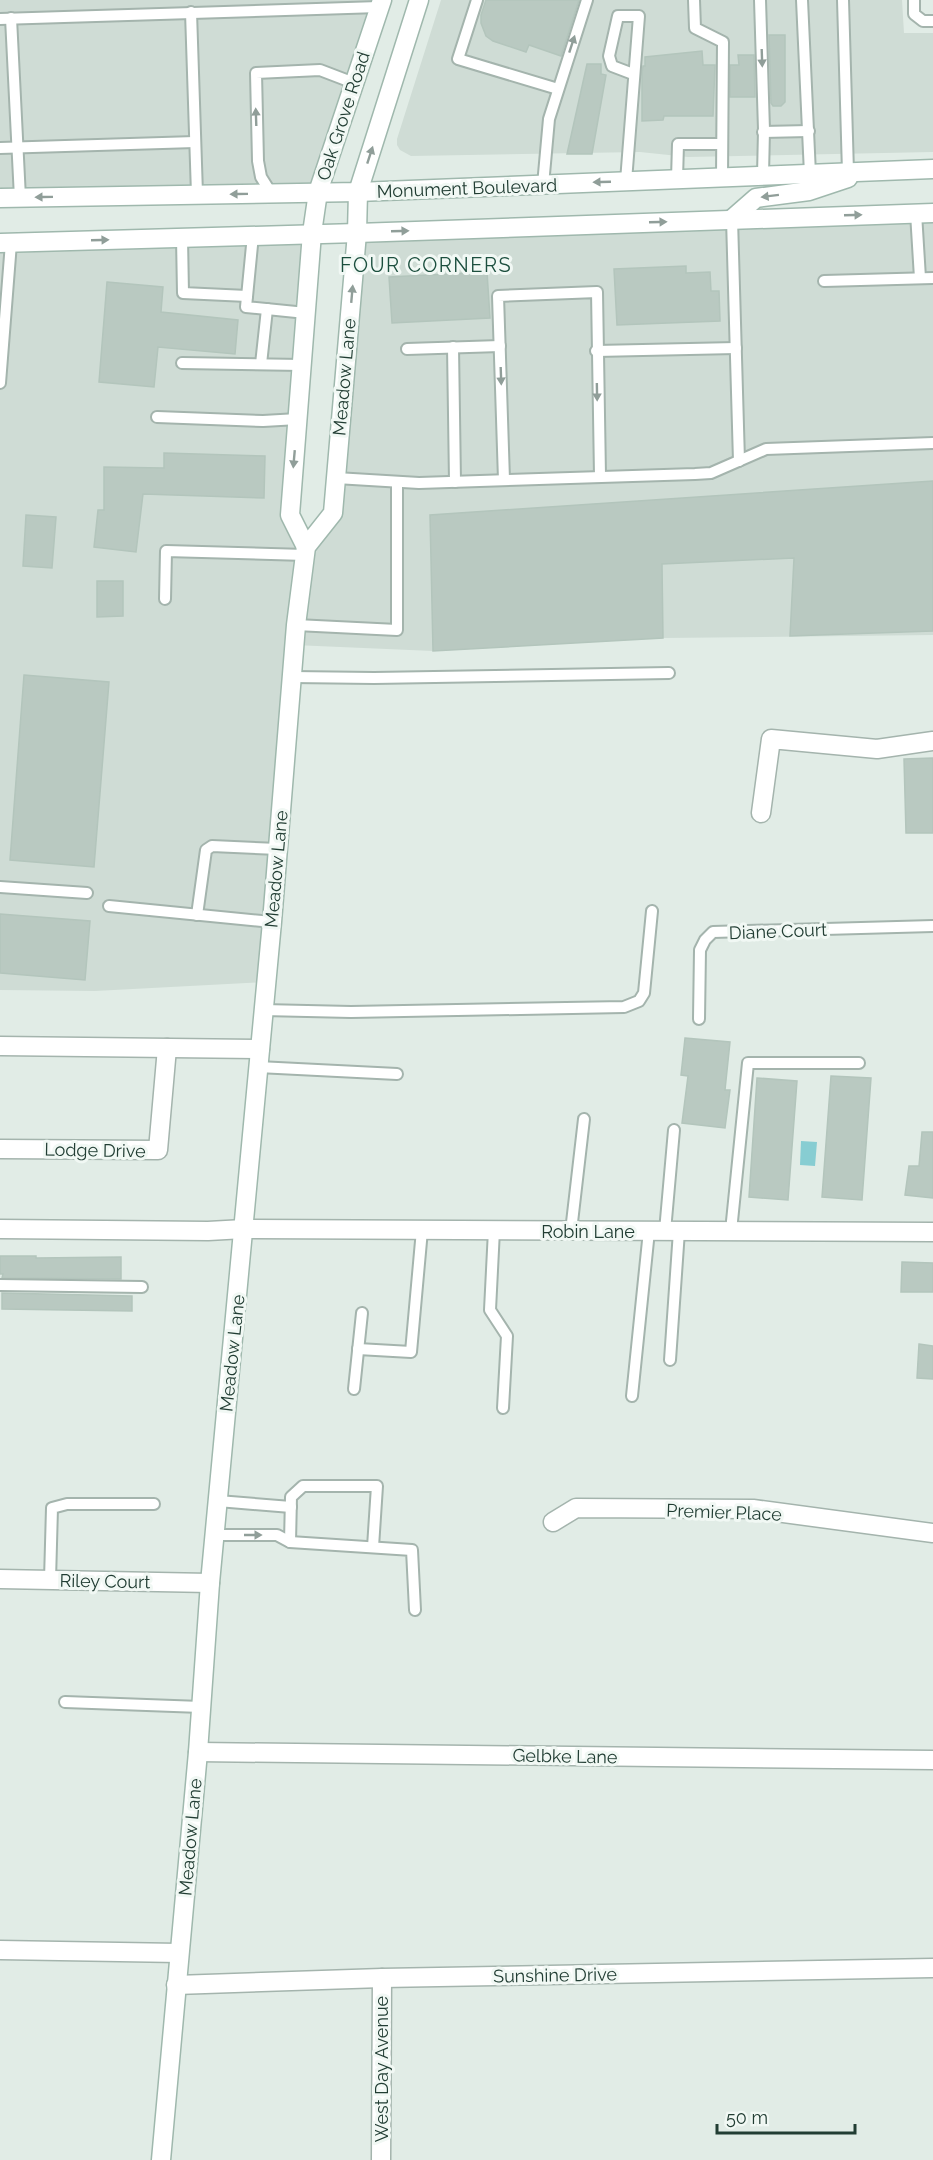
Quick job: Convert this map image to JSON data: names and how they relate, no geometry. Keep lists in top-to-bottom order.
{
  "streets": {
    "street": [
      "Oak Grove Road",
      "Monument Boulevard",
      "Meadow Lane",
      "Lodge Drive",
      "Robin Lane",
      "Premier Place",
      "Riley Court",
      "Gelbke Lane",
      "Sunshine Drive",
      "West Day Avenue"
    ],
    "lane": ["Diane Court"]
  },
  "crossings": [
    ["Oak Grove Road", "Monument Boulevard"],
    ["Oak Grove Road", "Meadow Lane"],
    ["Meadow Lane", "Robin Lane"],
    ["Meadow Lane", "Riley Court"],
    ["Meadow Lane", "Gelbke Lane"],
    ["Meadow Lane", "Sunshine Drive"],
    ["Sunshine Drive", "West Day Avenue"]
  ],
  "districts": ["FOUR CORNERS"],
  "scale_bar": "50 m"
}
